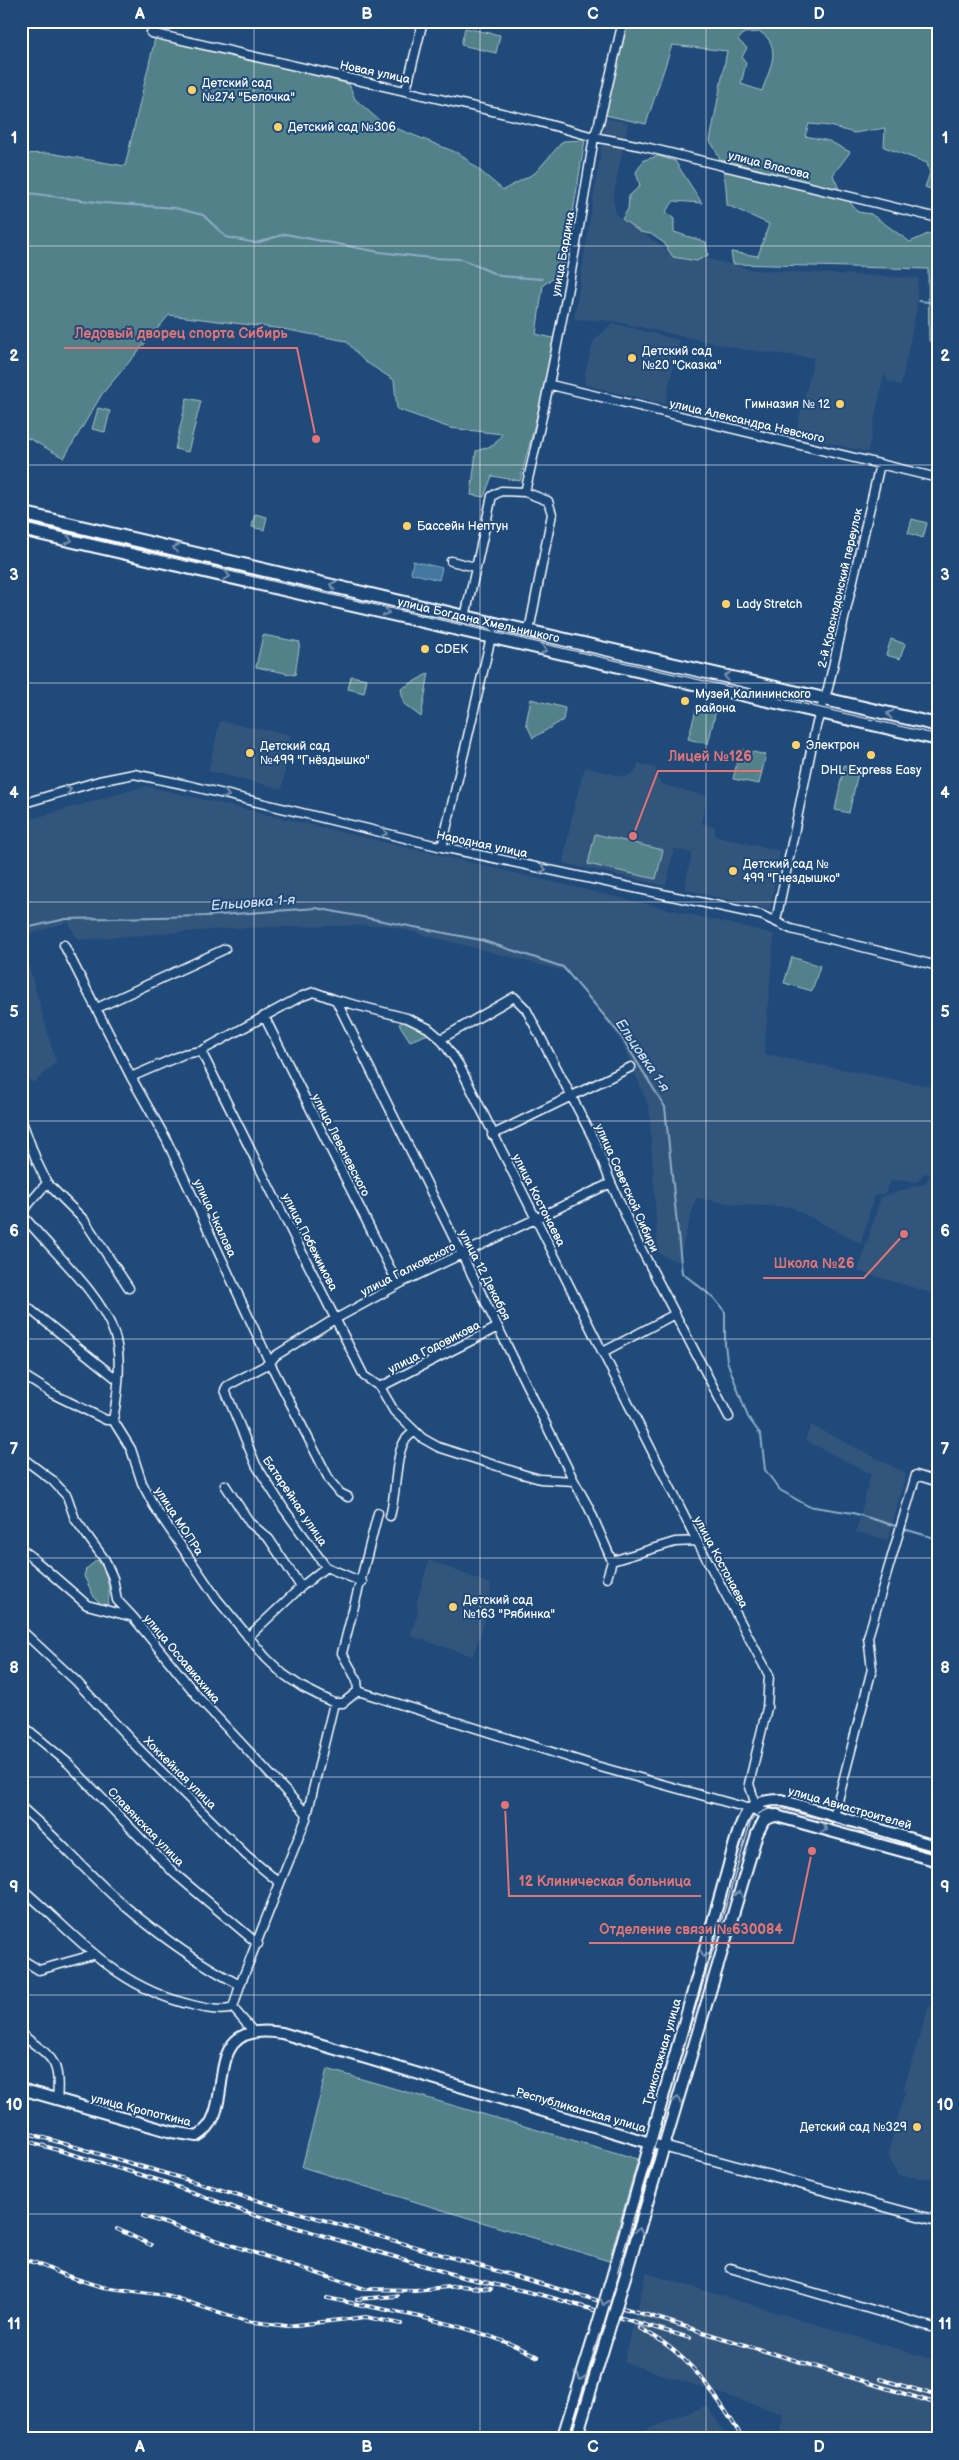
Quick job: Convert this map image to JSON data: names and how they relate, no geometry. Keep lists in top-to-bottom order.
{
  "streets": {
    "highway": ["улица Богдана Хмельницкого"],
    "main road": [
      "улица Авиастроителей",
      "Трикотажная улица",
      "улица Кропоткина",
      "Республиканская улица"
    ],
    "street": [
      "Новая улица",
      "улица Власова",
      "улица Бардина",
      "улица Александра Невского",
      "2-й Краснодонский переулок",
      "Народная улица",
      "улица Леваневского",
      "улица Советской Сибири",
      "улица Костонаева",
      "улица Чкалова",
      "улица Побежимова",
      "улица Галковского",
      "улица 12 Декабря",
      "улица Годовикова",
      "Батарейная улица",
      "улица МОПРа",
      "улица Осоавиахима",
      "Хоккейная улица",
      "Славянская улица"
    ]
  },
  "crossings": [
    ["Новая улица", "улица Власова"],
    ["Новая улица", "улица Бардина"],
    ["улица Власова", "улица Бардина"],
    ["улица Бардина", "улица Александра Невского"],
    ["улица Александра Невского", "2-й Краснодонский переулок"],
    ["2-й Краснодонский переулок", "улица Богдана Хмельницкого"],
    ["2-й Краснодонский переулок", "Народная улица"],
    ["улица Леваневского", "улица Костонаева"],
    ["улица Леваневского", "улица Галковского"],
    ["улица Советской Сибири", "улица Костонаева"],
    ["улица Советской Сибири", "улица Галковского"],
    ["улица Костонаева", "улица Чкалова"],
    ["улица Костонаева", "улица Побежимова"],
    ["улица Костонаева", "улица Галковского"],
    ["улица Костонаева", "улица 12 Декабря"],
    ["улица Костонаева", "улица Авиастроителей"],
    ["улица Костонаева", "Трикотажная улица"],
    ["улица Чкалова", "улица Галковского"],
    ["улица Побежимова", "улица Галковского"],
    ["улица Побежимова", "улица 12 Декабря"],
    ["улица Побежимова", "улица Годовикова"],
    ["улица Галковского", "улица 12 Декабря"],
    ["улица Галковского", "Батарейная улица"],
    ["улица 12 Декабря", "улица Годовикова"],
    ["улица Авиастроителей", "Трикотажная улица"],
    ["Трикотажная улица", "Республиканская улица"],
    ["улица Кропоткина", "Республиканская улица"]
  ],
  "one_way": ["Народная улица"],
  "water": ["Ельцовка 1-я"],
  "places": [
    "Детский сад №274 \"Белочка\"",
    "Детский сад №306",
    "Детский сад №20 \"Сказка\"",
    "Гимназия № 12",
    "Ледовый дворец спорта Сибирь",
    "Бассейн Нептун",
    "Lady Stretch",
    "CDEK",
    "Музей Калининского района",
    "Электрон",
    "Детский сад №499 \"Гнёздышко\"",
    "DHL Express Easy",
    "Лицей №126",
    "Детский сад № 499 \"Гнездышко\"",
    "Школа №26",
    "Детский сад №163 \"Рябинка\"",
    "12 Клиническая больница",
    "Отделение связи №630084",
    "Детский сад №329"
  ],
  "grid": {
    "columns": [
      "A",
      "B",
      "C",
      "D"
    ],
    "rows": [
      "1",
      "2",
      "3",
      "4",
      "5",
      "6",
      "7",
      "8",
      "9",
      "10",
      "11"
    ]
  }
}
